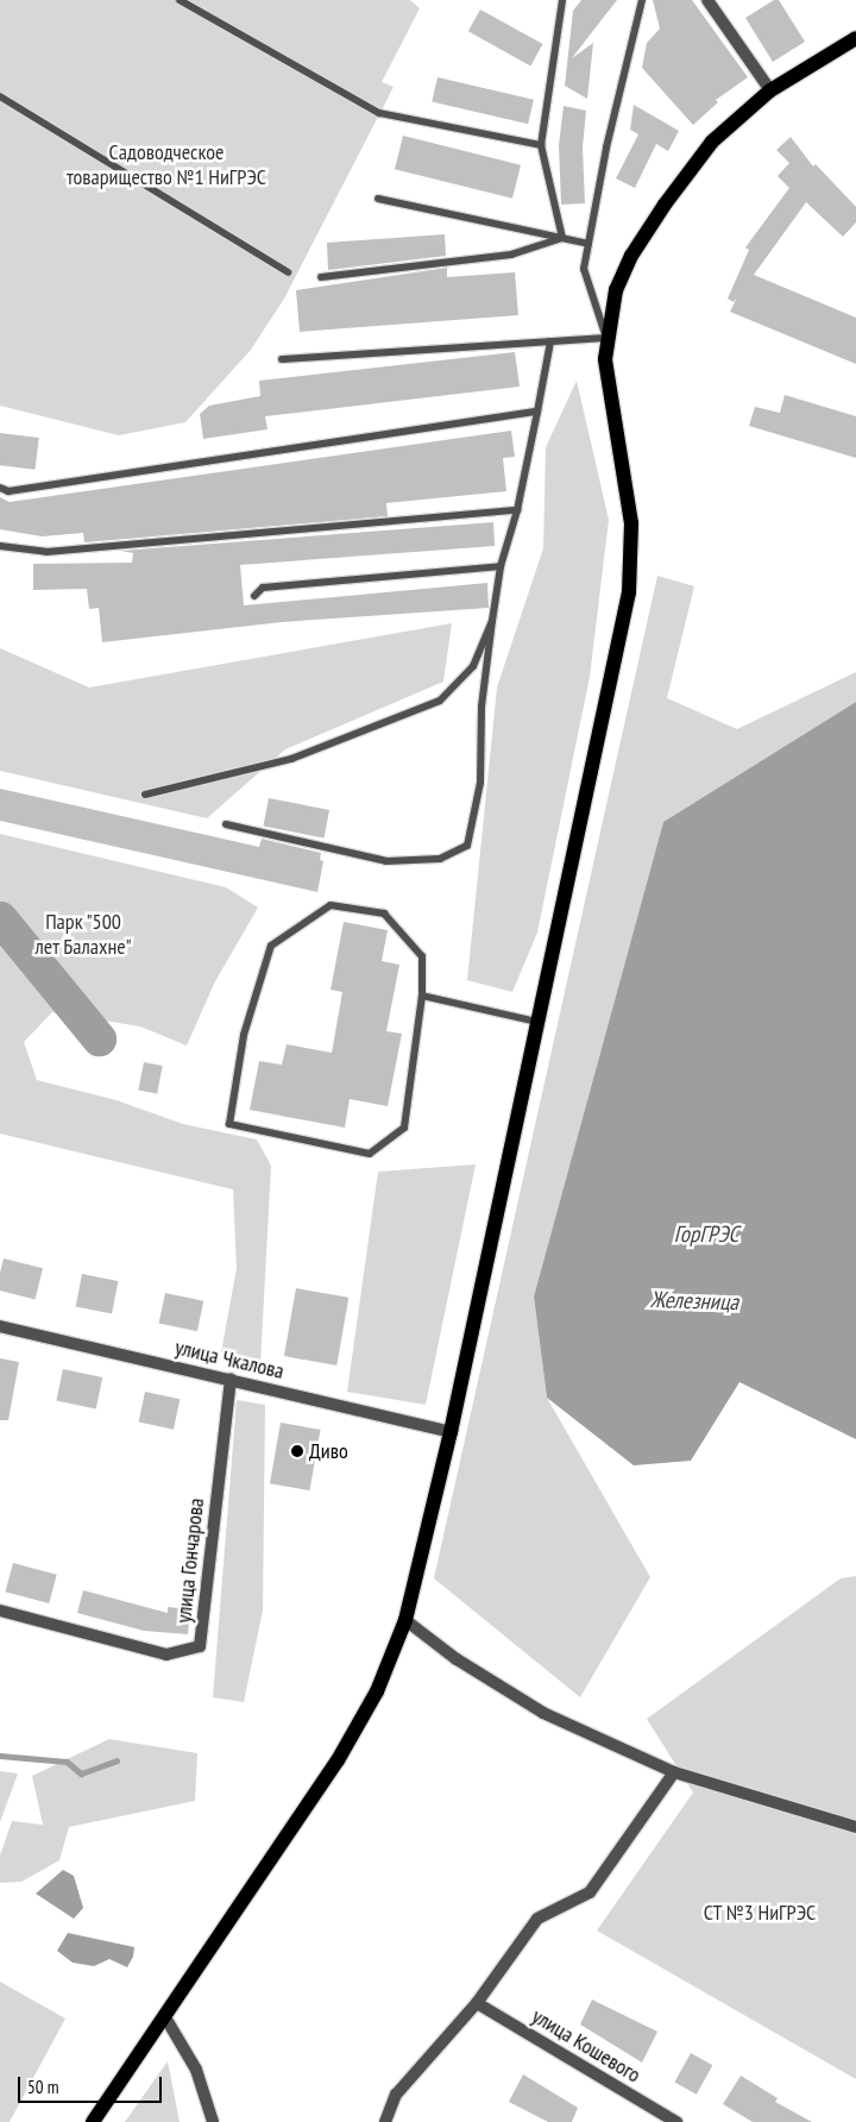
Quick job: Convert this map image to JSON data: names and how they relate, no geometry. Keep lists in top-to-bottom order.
{
  "streets": {
    "street": ["улица Чкалова", "улица Гончарова", "улица Кошевого"]
  },
  "crossings": [
    ["улица Чкалова", "улица Гончарова"]
  ],
  "water": ["ГорГРЭС", "Железница"],
  "parks": ["Садоводческое товарищество №1 НиГРЭС", "Парк \"500 лет Балахне\"", "СТ №3 НиГРЭС"],
  "places": ["Диво"],
  "scale_bar": "50 m"
}
